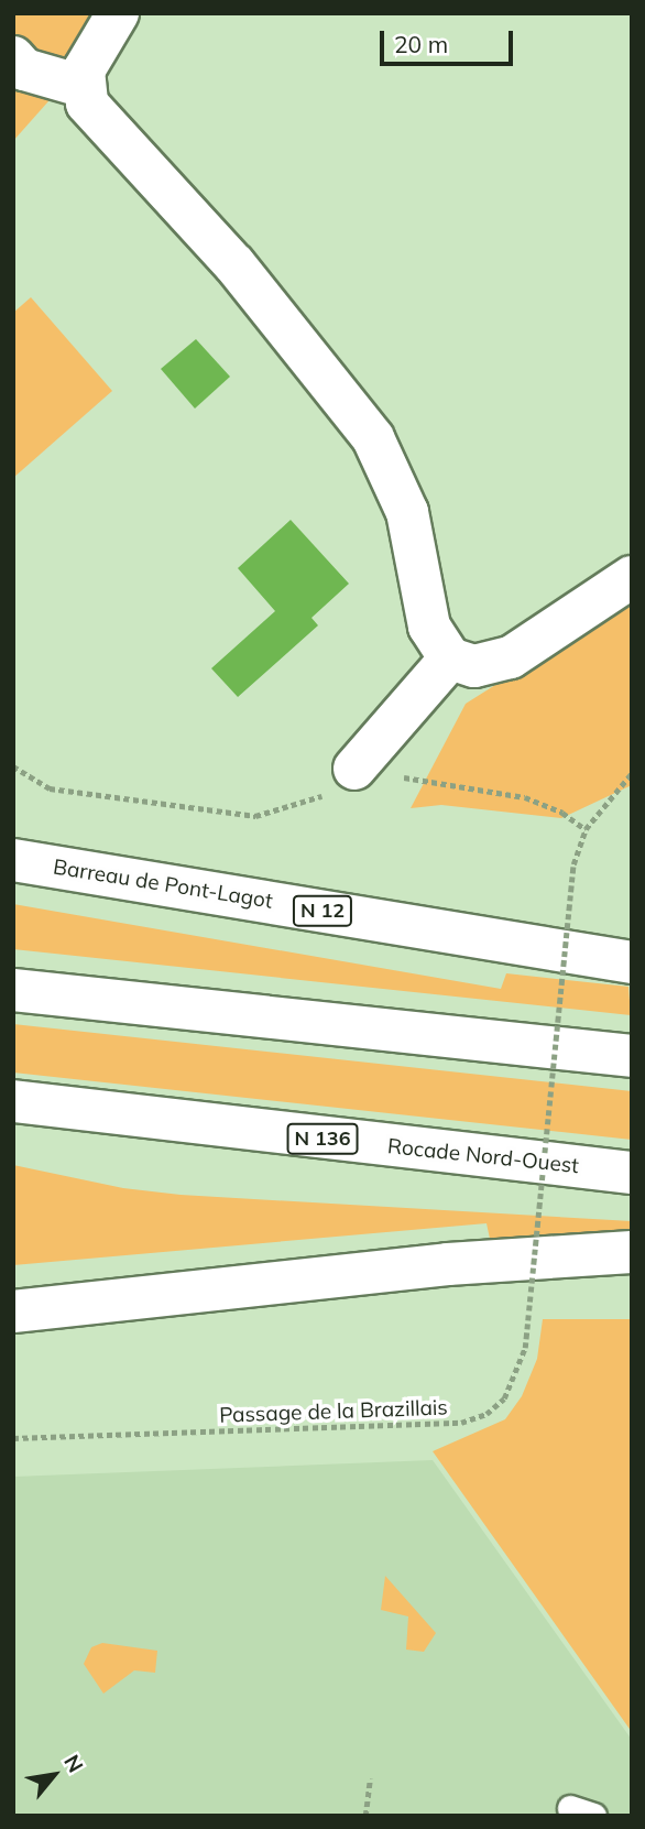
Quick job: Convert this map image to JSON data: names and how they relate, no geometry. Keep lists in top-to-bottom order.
{
  "streets": {
    "main road": [
      "Barreau de Pont-Lagot",
      "N 12",
      "N 136",
      "Rocade Nord-Ouest"
    ],
    "path": ["Passage de la Brazillais"]
  },
  "scale_bar": "20 m",
  "north": "top right"
}
